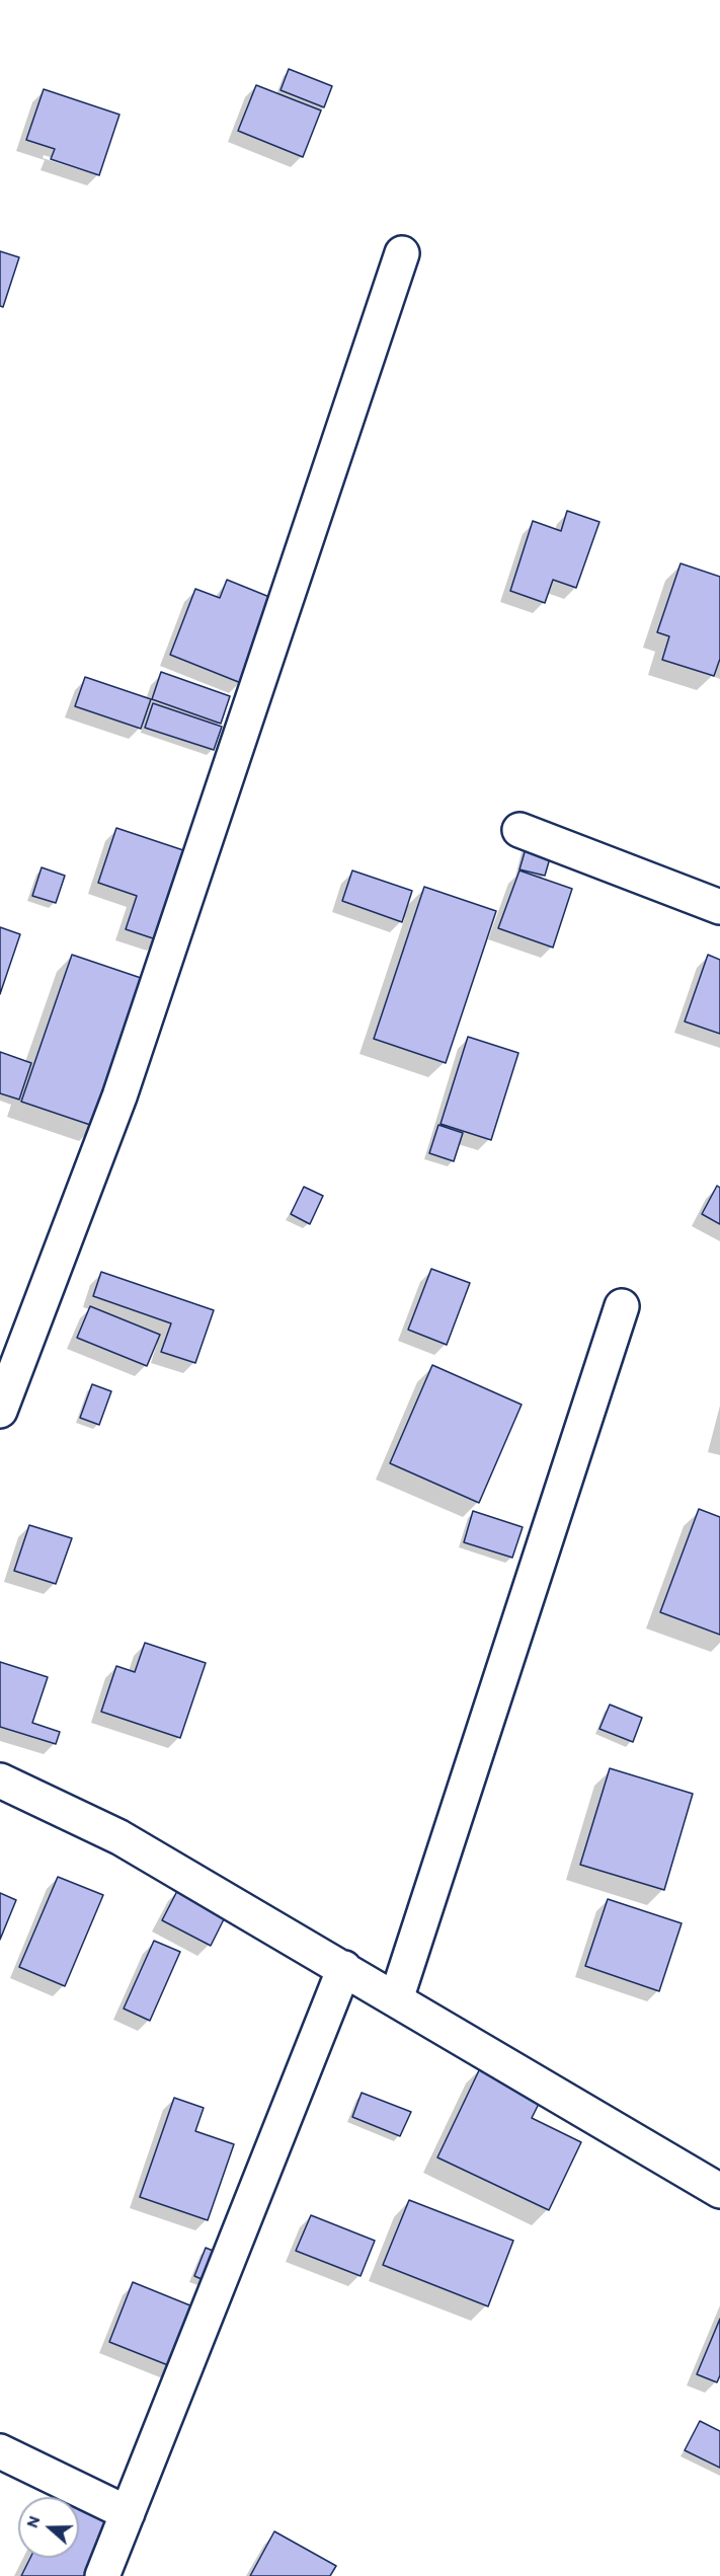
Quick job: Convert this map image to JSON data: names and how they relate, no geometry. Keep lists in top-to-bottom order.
{
  "north": "left"
}
